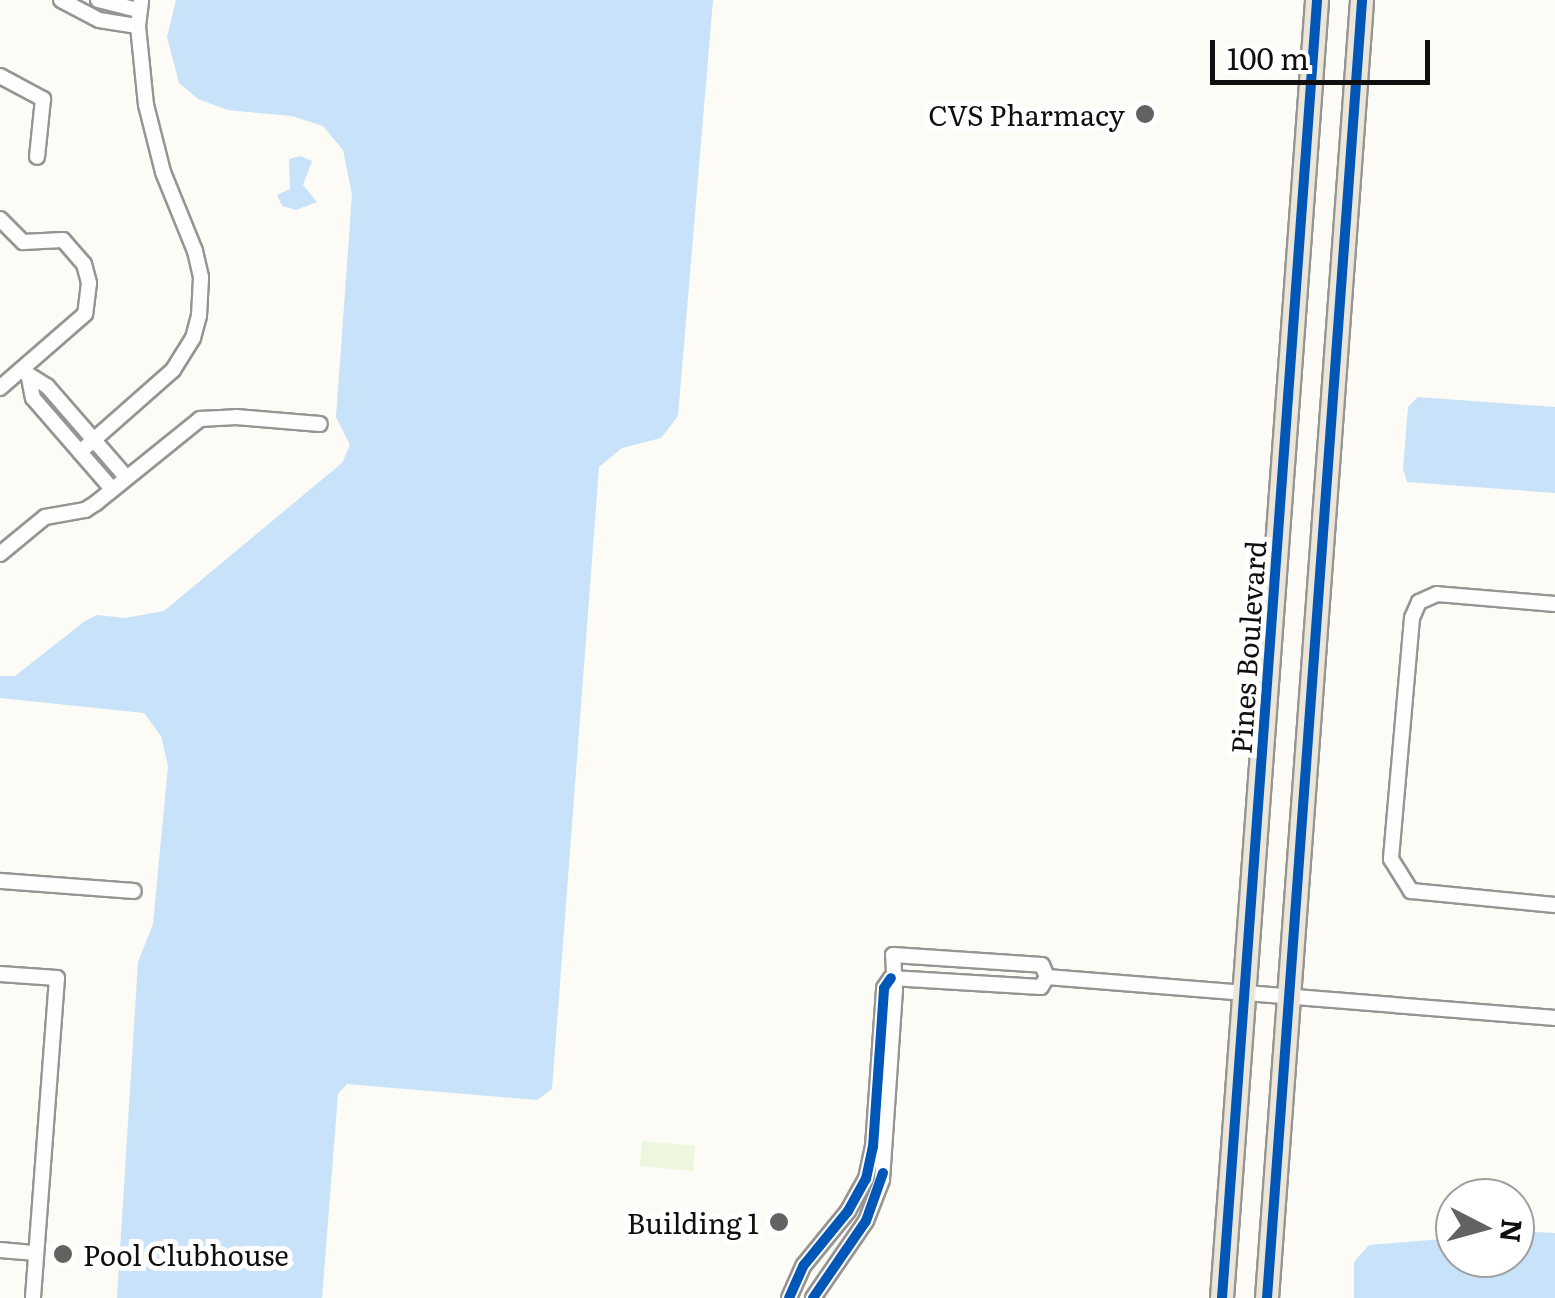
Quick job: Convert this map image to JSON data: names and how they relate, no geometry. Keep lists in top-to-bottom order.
{
  "streets": {
    "highway": ["Pines Boulevard"]
  },
  "places": ["CVS Pharmacy", "Building 1", "Pool Clubhouse"],
  "scale_bar": "100 m",
  "north": "right"
}
